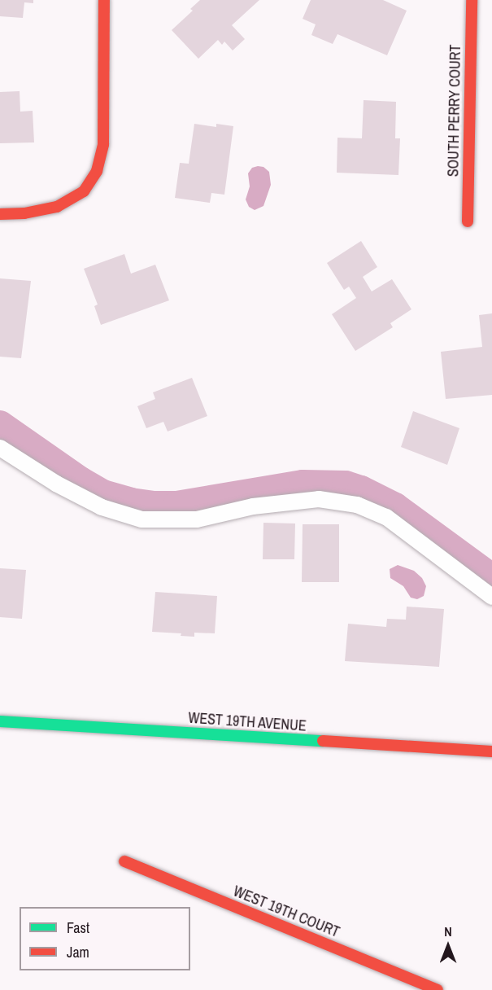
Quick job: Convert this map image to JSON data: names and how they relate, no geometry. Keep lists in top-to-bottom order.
{
  "streets": {
    "street": ["SOUTH PERRY COURT", "WEST 19TH AVENUE", "WEST 19TH COURT"]
  },
  "legend": ["Fast", "Jam"],
  "north": "top"
}
